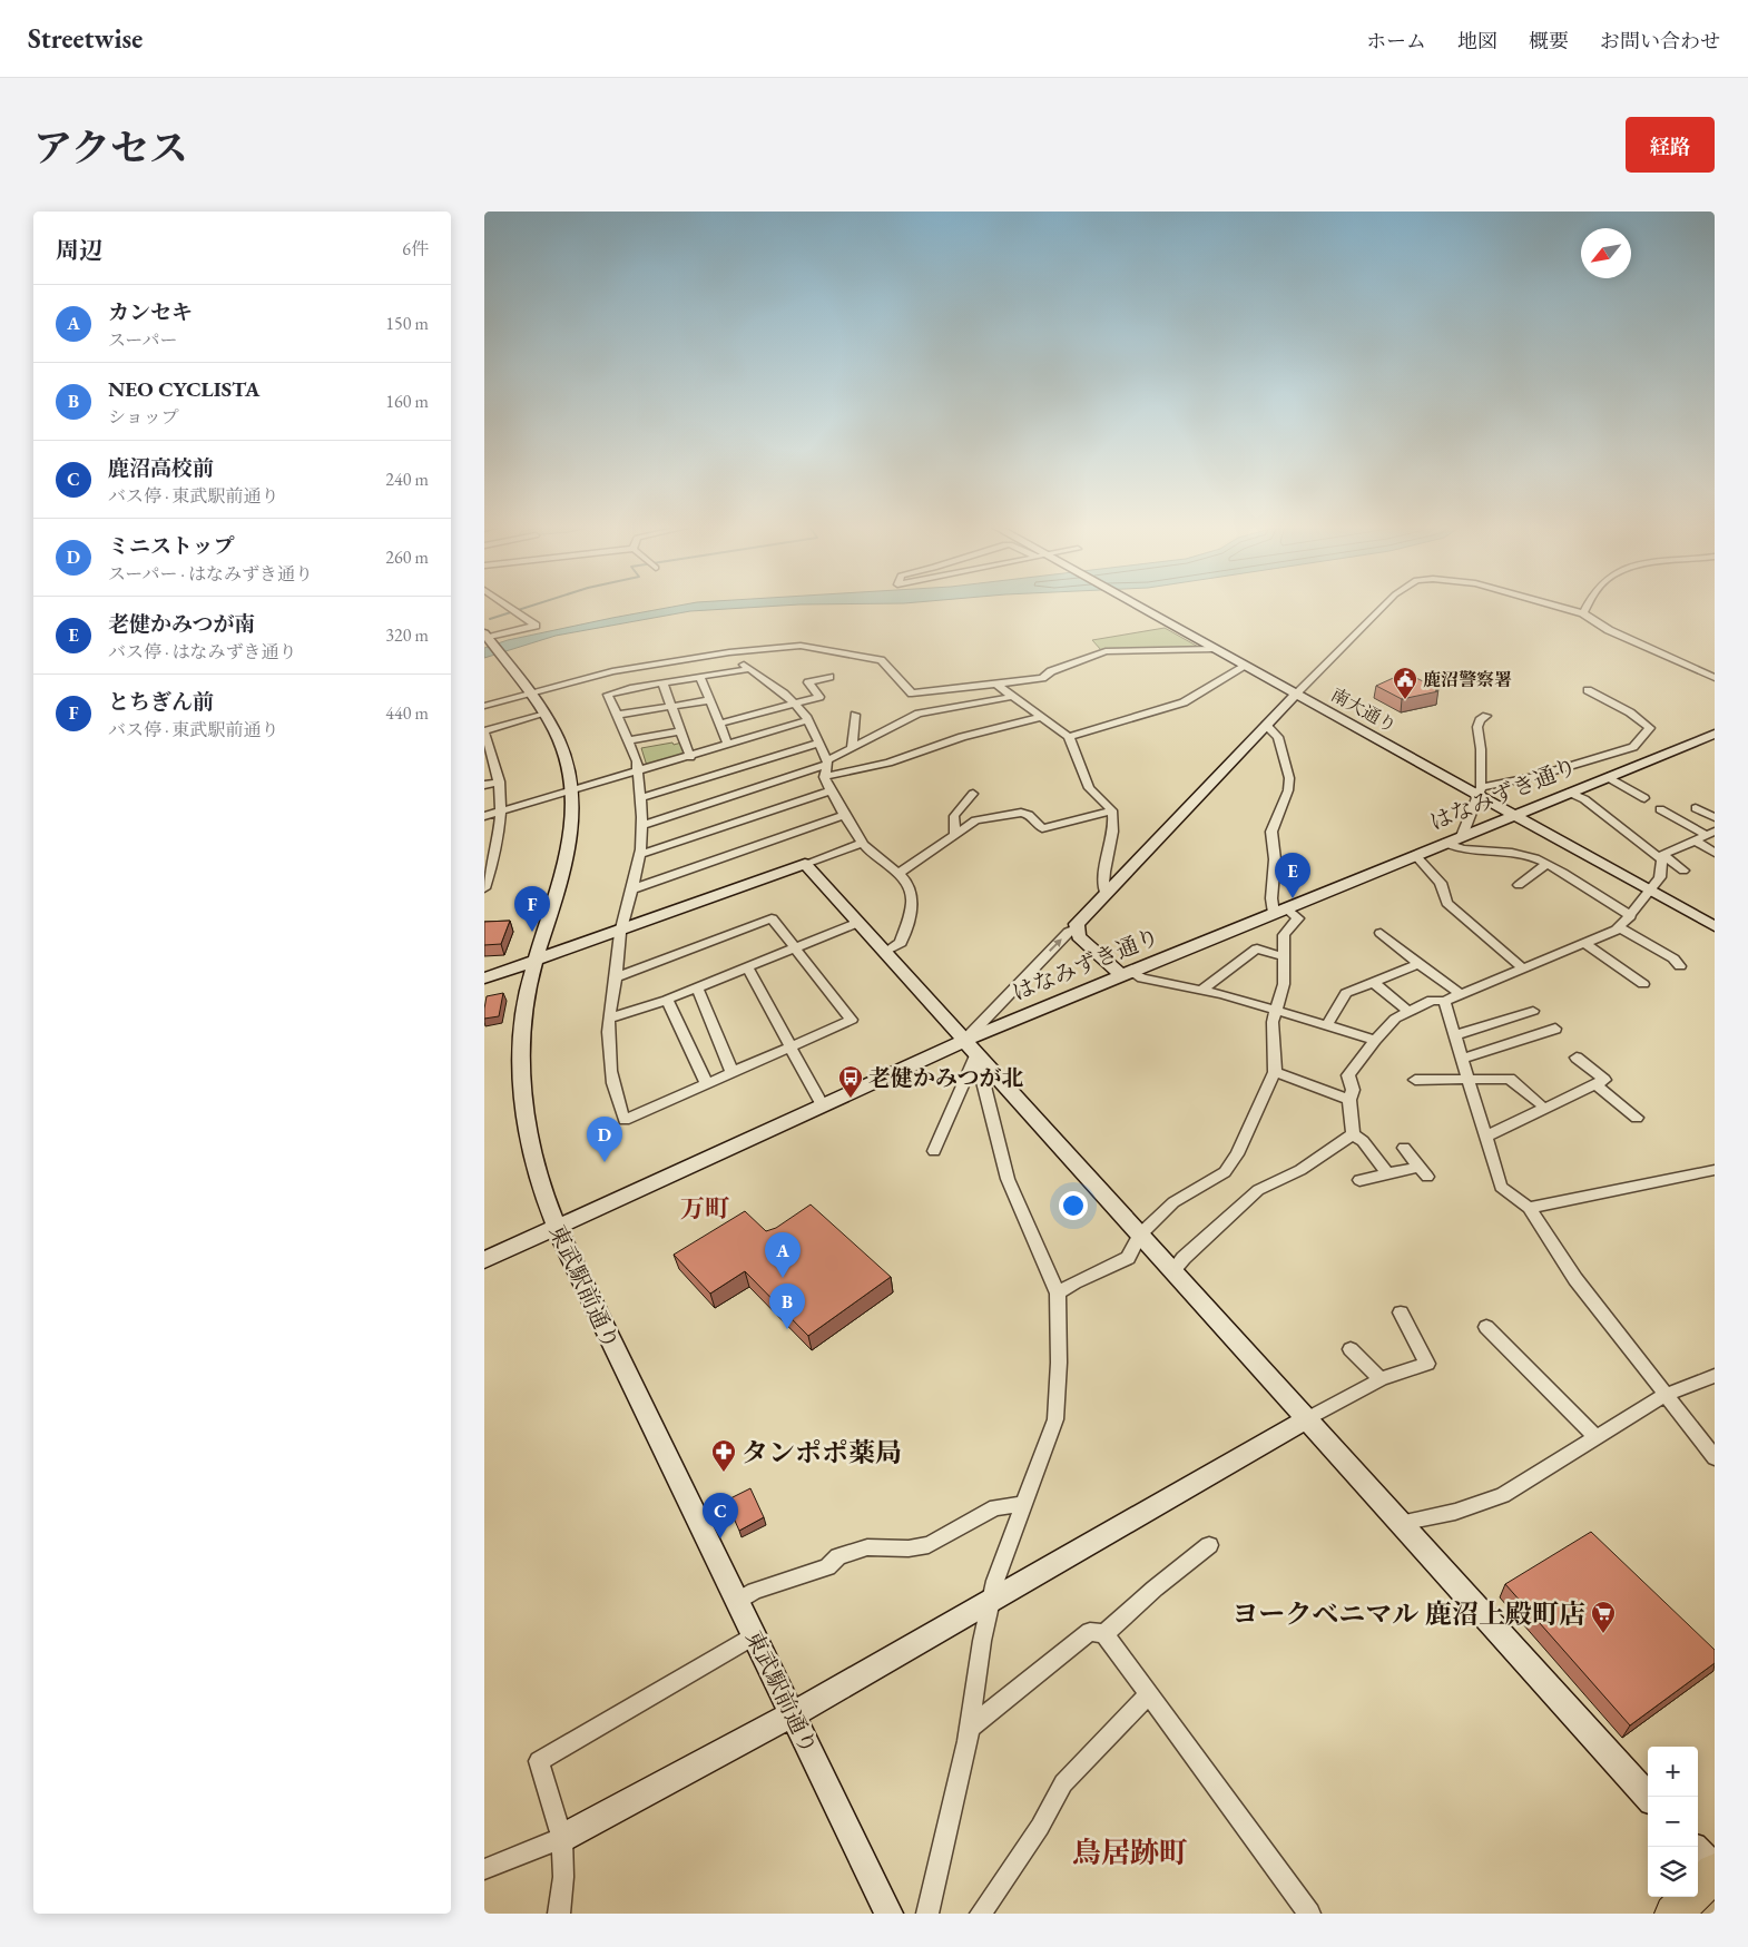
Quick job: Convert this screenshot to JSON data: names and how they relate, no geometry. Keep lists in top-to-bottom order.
{
  "streets": {
    "street": ["南大通り", "はなみずき通り", "東武駅前通り"]
  },
  "crossings": [
    ["南大通り", "はなみずき通り"],
    ["はなみずき通り", "東武駅前通り"]
  ],
  "districts": ["万町", "鳥居跡町"],
  "places": {
    "public building": ["鹿沼警察署"],
    "bus stop": ["老健かみつが北"],
    "pharmacy": ["タンポポ薬局"],
    "supermarket": ["ヨークベニマル 鹿沼上殿町店"]
  },
  "north": "bottom left",
  "page": {
    "header": "Streetwise",
    "nav": [
      "ホーム",
      "地図",
      "概要",
      "お問い合わせ"
    ],
    "title": "アクセス",
    "buttons": "経路",
    "heading": ["周辺", "6件"],
    "list": [
      {
        "mark": "A",
        "name": "カンセキ",
        "note": "スーパー",
        "value": "150 m"
      },
      {
        "mark": "B",
        "name": "NEO CYCLISTA",
        "note": "ショップ",
        "value": "160 m"
      },
      {
        "mark": "C",
        "name": "鹿沼高校前",
        "note": "バス停 · 東武駅前通り",
        "value": "240 m"
      },
      {
        "mark": "D",
        "name": "ミニストップ",
        "note": "スーパー · はなみずき通り",
        "value": "260 m"
      },
      {
        "mark": "E",
        "name": "老健かみつが南",
        "note": "バス停 · はなみずき通り",
        "value": "320 m"
      },
      {
        "mark": "F",
        "name": "とちぎん前",
        "note": "バス停 · 東武駅前通り",
        "value": "440 m"
      }
    ],
    "pins": [
      "E",
      "F",
      "D",
      "A",
      "B",
      "C"
    ],
    "map_buttons": ["+", "−"]
  }
}
